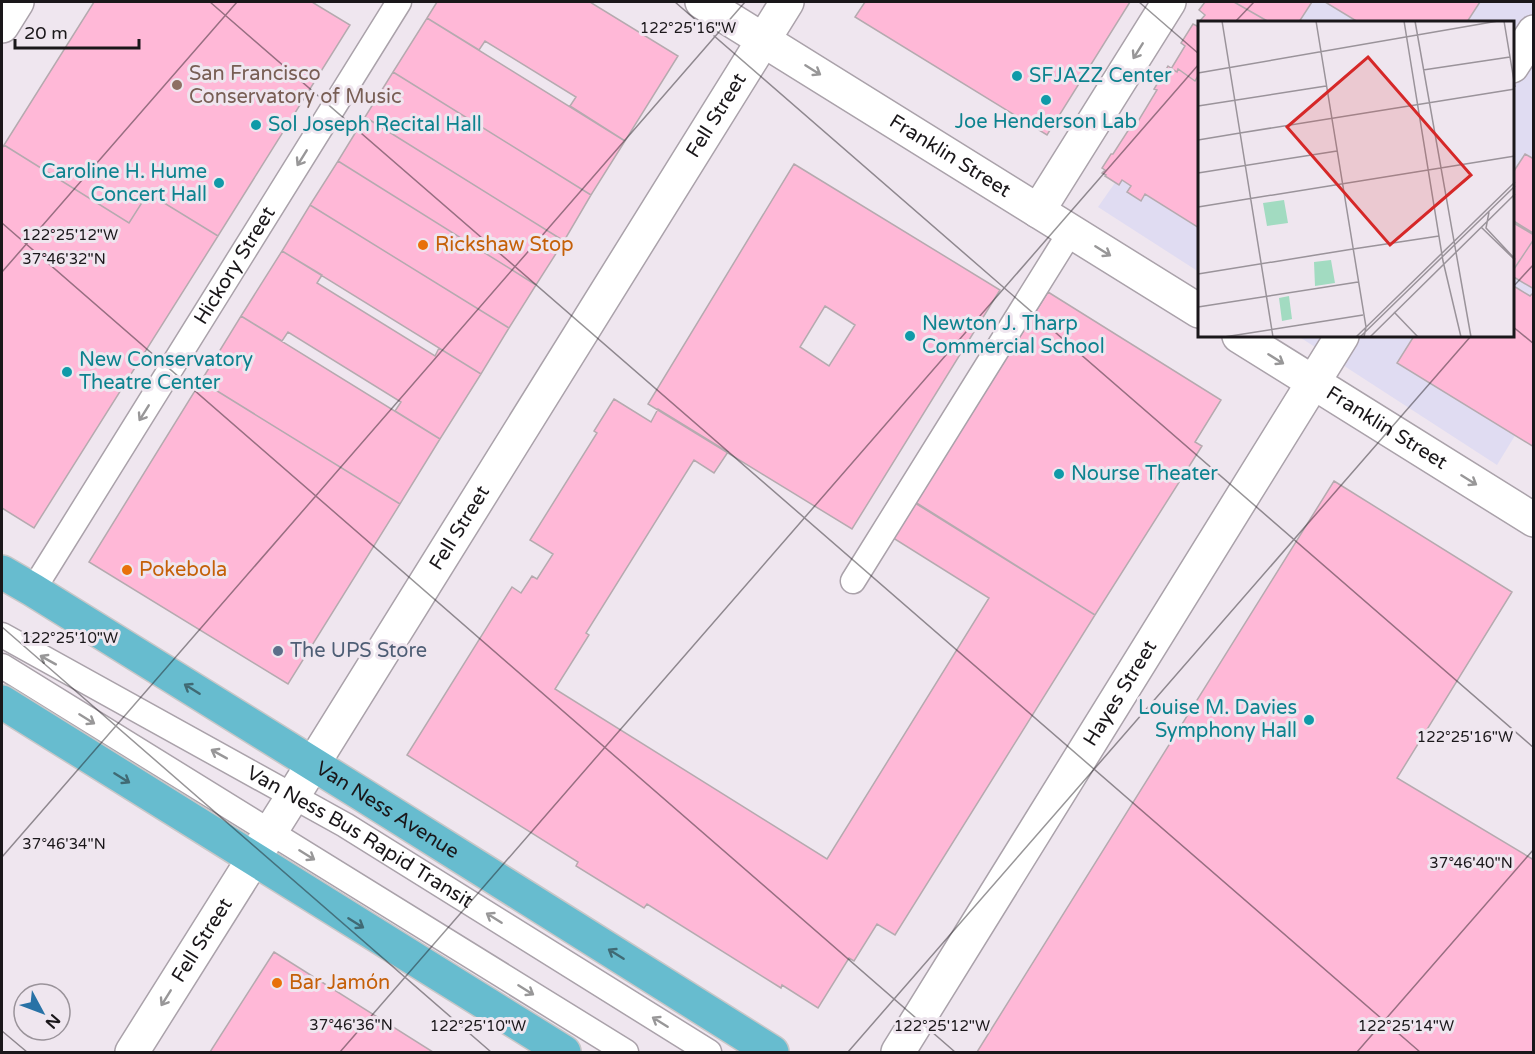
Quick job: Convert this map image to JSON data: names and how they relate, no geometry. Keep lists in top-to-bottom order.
{
  "streets": {
    "highway": ["Van Ness Avenue"],
    "main road": ["Fell Street", "Franklin Street", "Hayes Street"],
    "lane": ["Hickory Street", "Van Ness Bus Rapid Transit"]
  },
  "crossings": [
    ["Fell Street", "Franklin Street"],
    ["Fell Street", "Van Ness Avenue"],
    ["Fell Street", "Van Ness Bus Rapid Transit"],
    ["Franklin Street", "Hayes Street"],
    ["Hickory Street", "Van Ness Avenue"]
  ],
  "one_way": ["Franklin Street", "Hickory Street"],
  "places": [
    "SFJAZZ Center",
    "San Francisco Conservatory of Music",
    "Joe Henderson Lab",
    "Sol Joseph Recital Hall",
    "Caroline H. Hume Concert Hall",
    "Rickshaw Stop",
    "Newton J. Tharp Commercial School",
    "New Conservatory Theatre Center",
    "Nourse Theater",
    "Pokebola",
    "The UPS Store",
    "Louise M. Davies Symphony Hall",
    "Bar Jamón"
  ],
  "scale_bar": "20 m",
  "north": "bottom right",
  "coordinates": [
    "122°25'16\"W",
    "122°25'12\"W",
    "37°46'32\"N",
    "122°25'10\"W",
    "37°46'34\"N",
    "37°46'40\"N",
    "37°46'36\"N",
    "122°25'14\"W"
  ]
}
